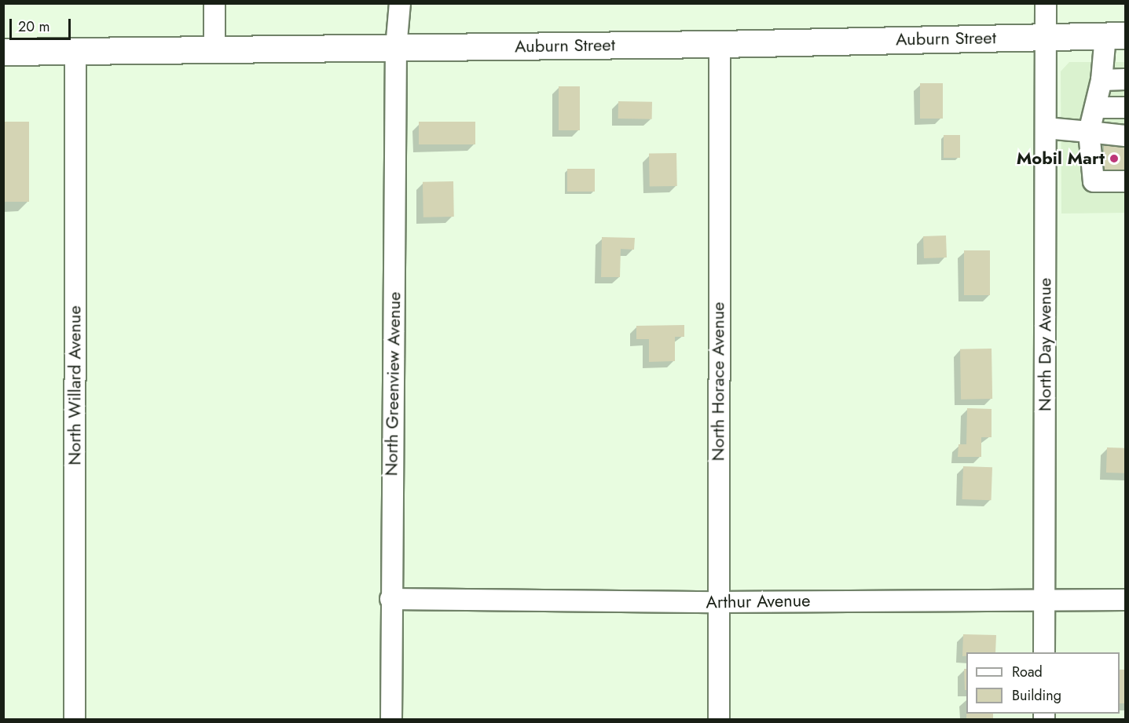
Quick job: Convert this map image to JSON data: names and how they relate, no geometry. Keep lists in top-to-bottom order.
{
  "streets": {
    "main road": ["Auburn Street"],
    "street": [
      "North Day Avenue",
      "North Horace Avenue",
      "North Greenview Avenue",
      "North Willard Avenue",
      "Arthur Avenue"
    ]
  },
  "crossings": [
    ["Auburn Street", "North Day Avenue"],
    ["Auburn Street", "North Horace Avenue"],
    ["Auburn Street", "North Greenview Avenue"],
    ["Auburn Street", "North Willard Avenue"],
    ["North Day Avenue", "Arthur Avenue"],
    ["North Horace Avenue", "Arthur Avenue"],
    ["North Greenview Avenue", "Arthur Avenue"]
  ],
  "places": ["Mobil Mart"],
  "legend": ["Road", "Building"],
  "scale_bar": "20 m"
}
